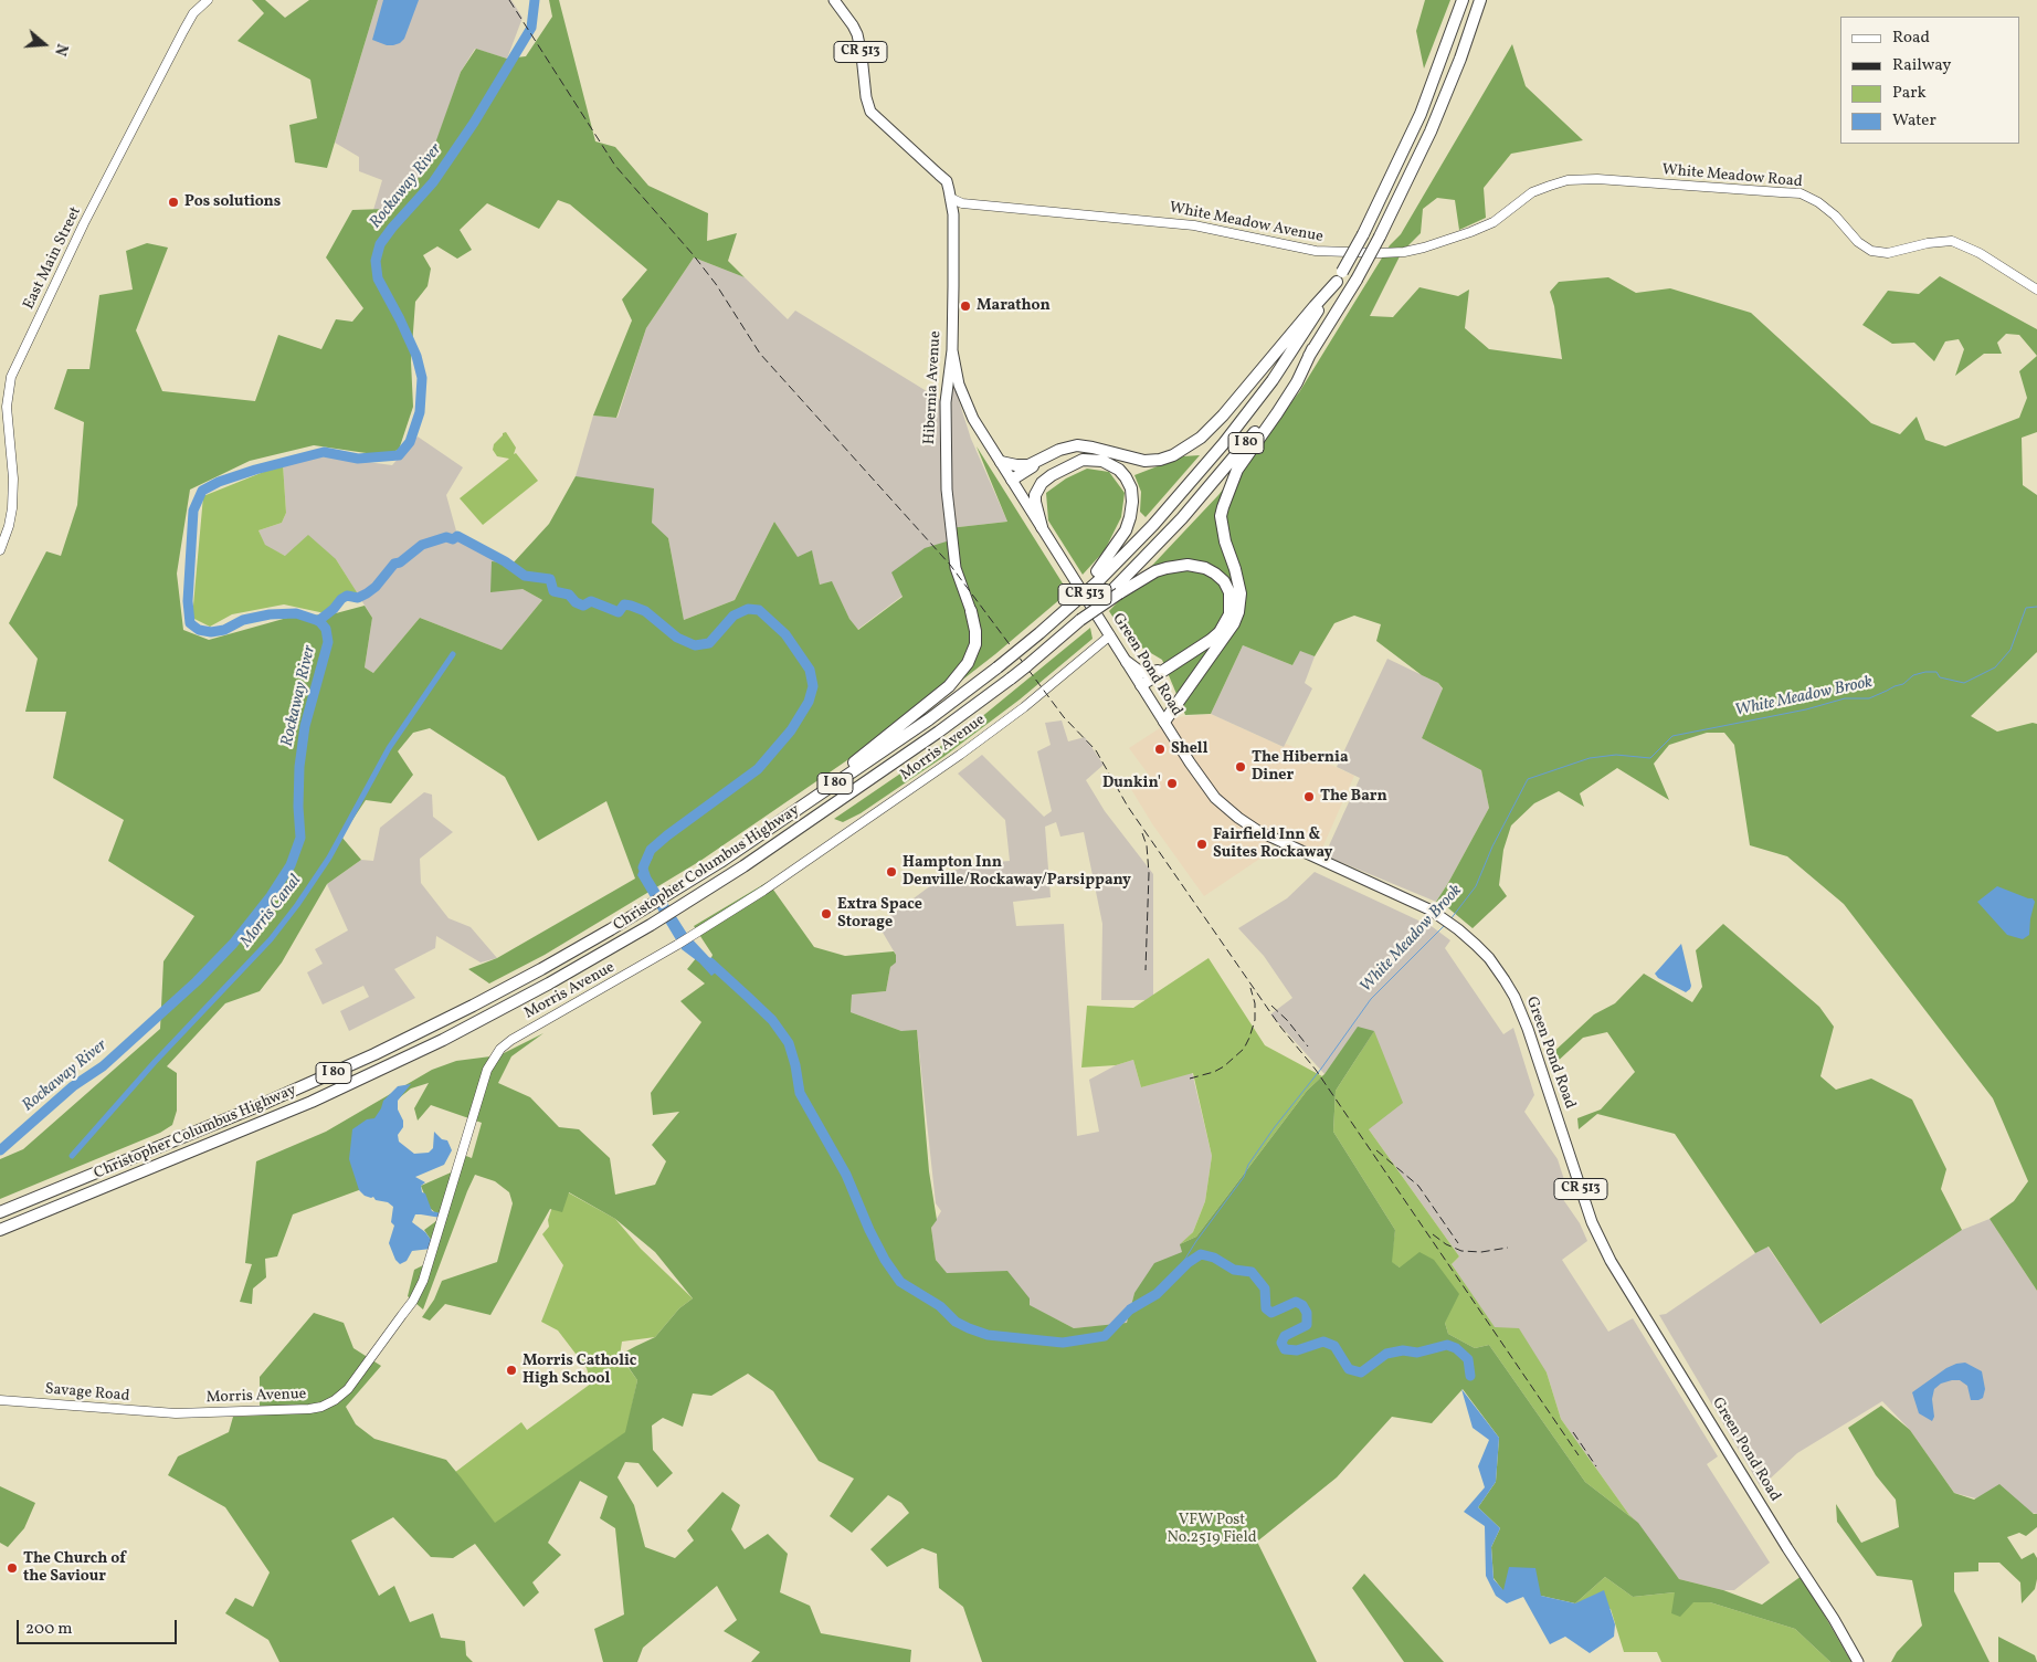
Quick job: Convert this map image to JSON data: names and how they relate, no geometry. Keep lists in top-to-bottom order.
{
  "streets": {
    "highway": ["I 80", "Christopher Columbus Highway"],
    "main road": ["CR 513", "Hibernia Avenue", "Green Pond Road"],
    "street": [
      "White Meadow Road",
      "White Meadow Avenue",
      "East Main Street",
      "Morris Avenue",
      "Savage Road"
    ]
  },
  "crossings": [
    ["CR 513", "White Meadow Avenue"],
    ["CR 513", "Hibernia Avenue"],
    ["White Meadow Road", "White Meadow Avenue"],
    ["White Meadow Avenue", "Hibernia Avenue"],
    ["Hibernia Avenue", "Green Pond Road"],
    ["I 80", "Christopher Columbus Highway"],
    ["Green Pond Road", "Morris Avenue"],
    ["Morris Avenue", "Savage Road"]
  ],
  "water": ["Rockaway River", "White Meadow Brook", "Morris Canal"],
  "parks": ["VFW Post No.2519 Field"],
  "places": [
    "Pos solutions",
    "Marathon",
    "Shell",
    "The Hibernia Diner",
    "Dunkin'",
    "The Barn",
    "Fairfield Inn & Suites Rockaway",
    "Hampton Inn Denville/Rockaway/Parsippany",
    "Extra Space Storage",
    "Morris Catholic High School",
    "The Church of the Saviour"
  ],
  "legend": [
    "Road",
    "Railway",
    "Park",
    "Water"
  ],
  "scale_bar": "200 m",
  "north": "right"
}
